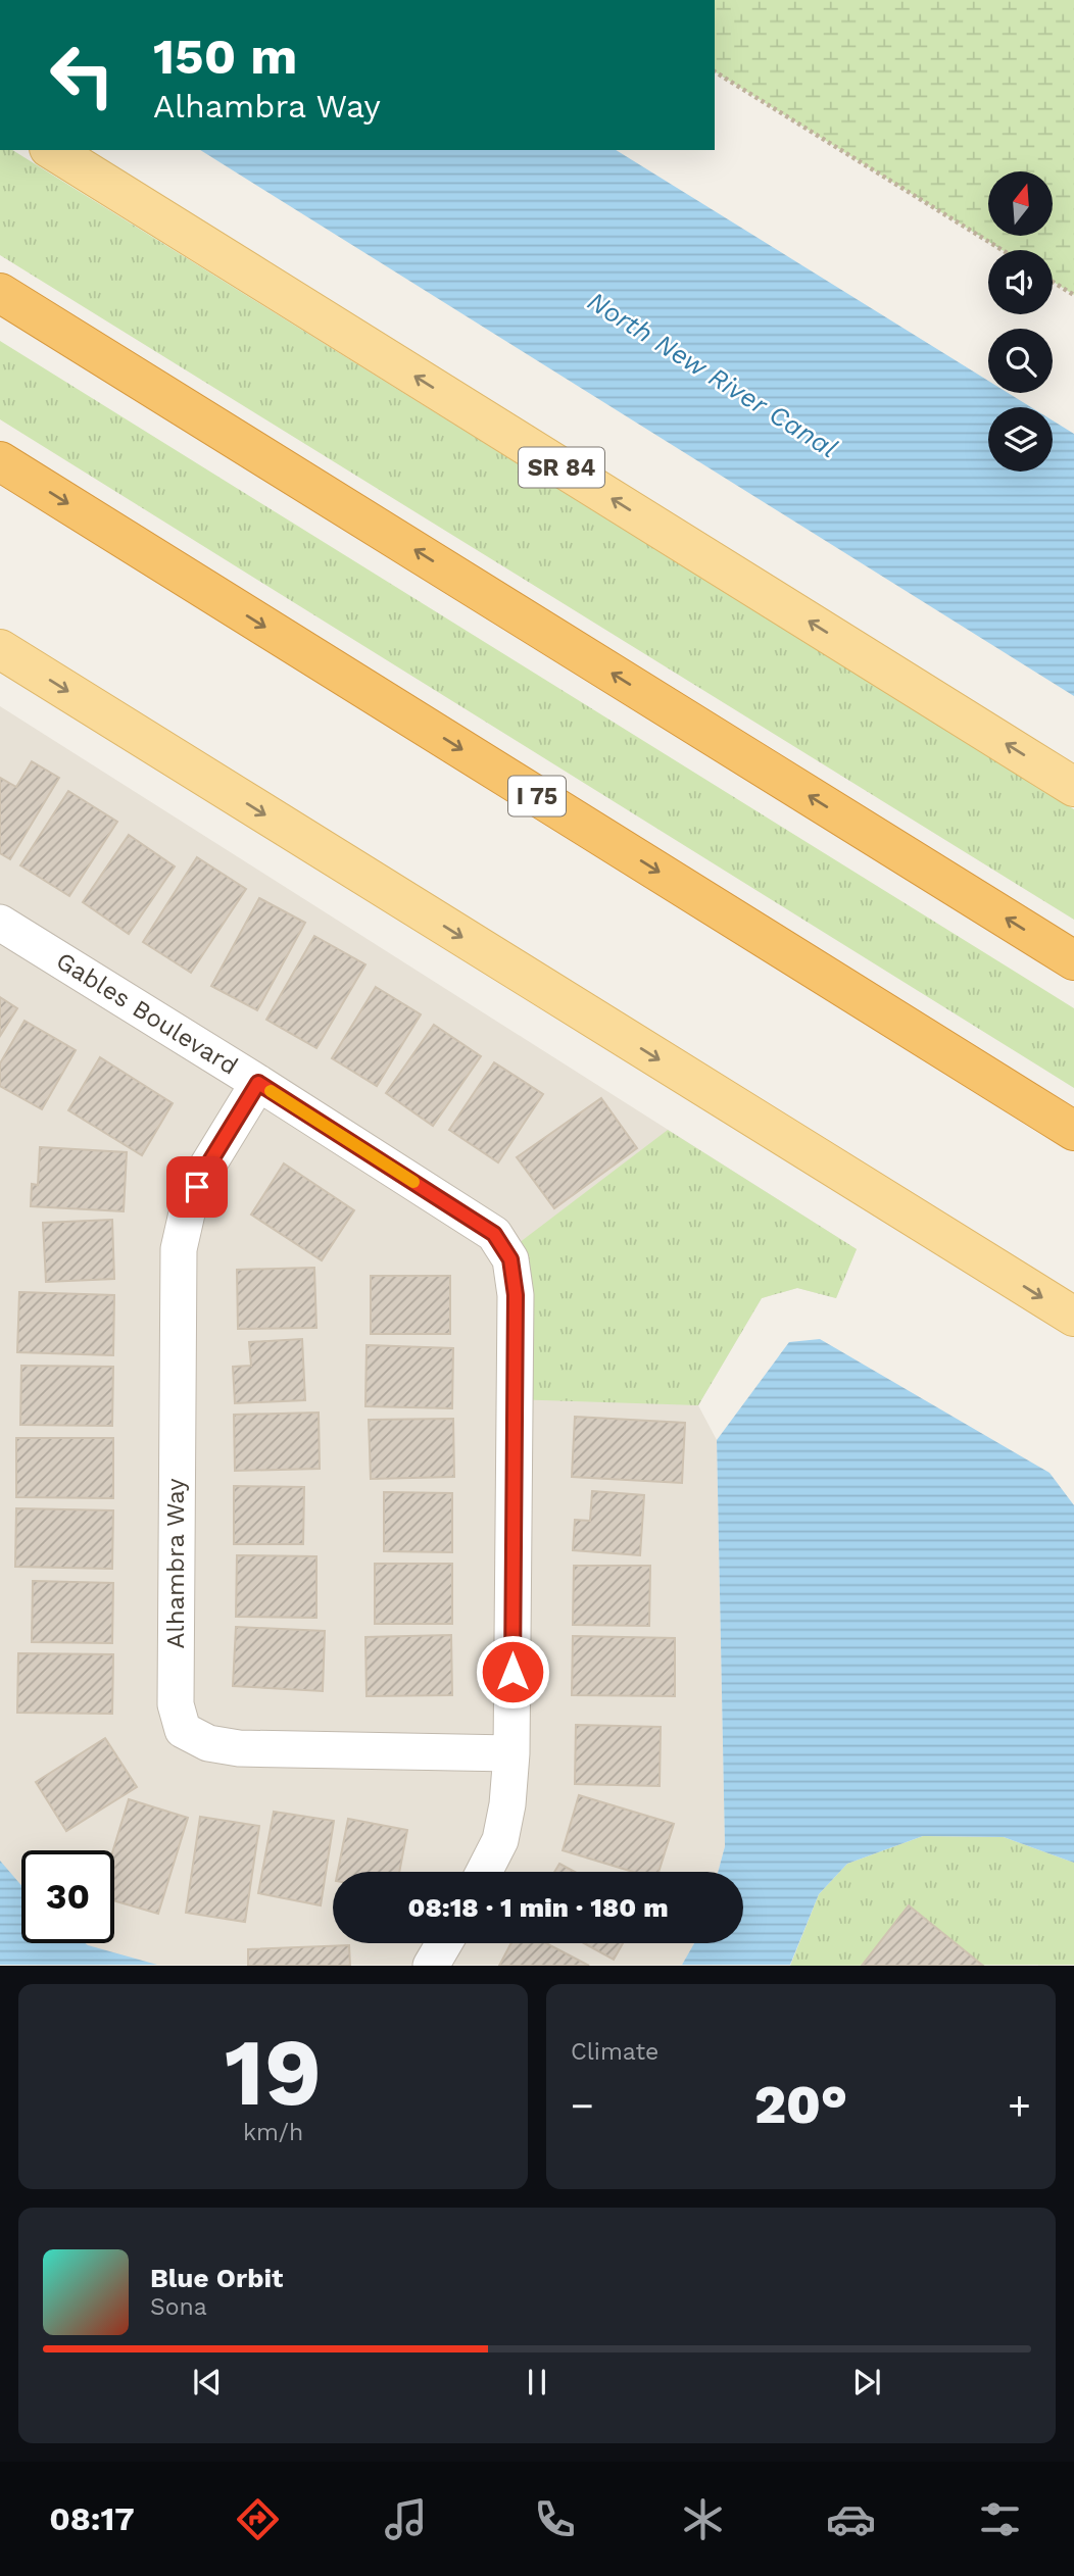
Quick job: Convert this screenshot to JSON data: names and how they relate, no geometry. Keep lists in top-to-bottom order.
{
  "streets": {
    "highway": ["I 75"],
    "main road": ["SR 84"],
    "street": ["Gables Boulevard", "Alhambra Way"]
  },
  "crossings": [
    ["Gables Boulevard", "Alhambra Way"]
  ],
  "water": ["North New River Canal"],
  "north": "top",
  "page": {
    "turn": ["150 m", "Alhambra Way"],
    "limit": "30",
    "trip": "08:18 · 1 min · 180 m",
    "tile": [
      ["19", "km/h"],
      "Climate"
    ],
    "heat": ["−", "20°", "+"],
    "song": ["Blue Orbit", "Sona"],
    "tabs": "08:17"
  }
}
